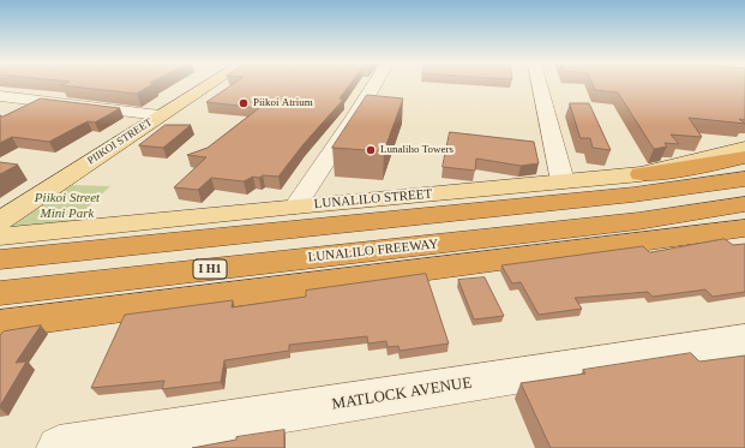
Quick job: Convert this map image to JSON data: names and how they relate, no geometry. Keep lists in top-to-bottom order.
{
  "streets": {
    "highway": ["LUNALILO FREEWAY", "I H1"],
    "main road": ["PIIKOI STREET", "LUNALILO STREET"],
    "street": ["MATLOCK AVENUE"]
  },
  "parks": ["Piikoi Street Mini Park"],
  "places": ["Piikoi Atrium", "Lunaliho Towers"]
}
